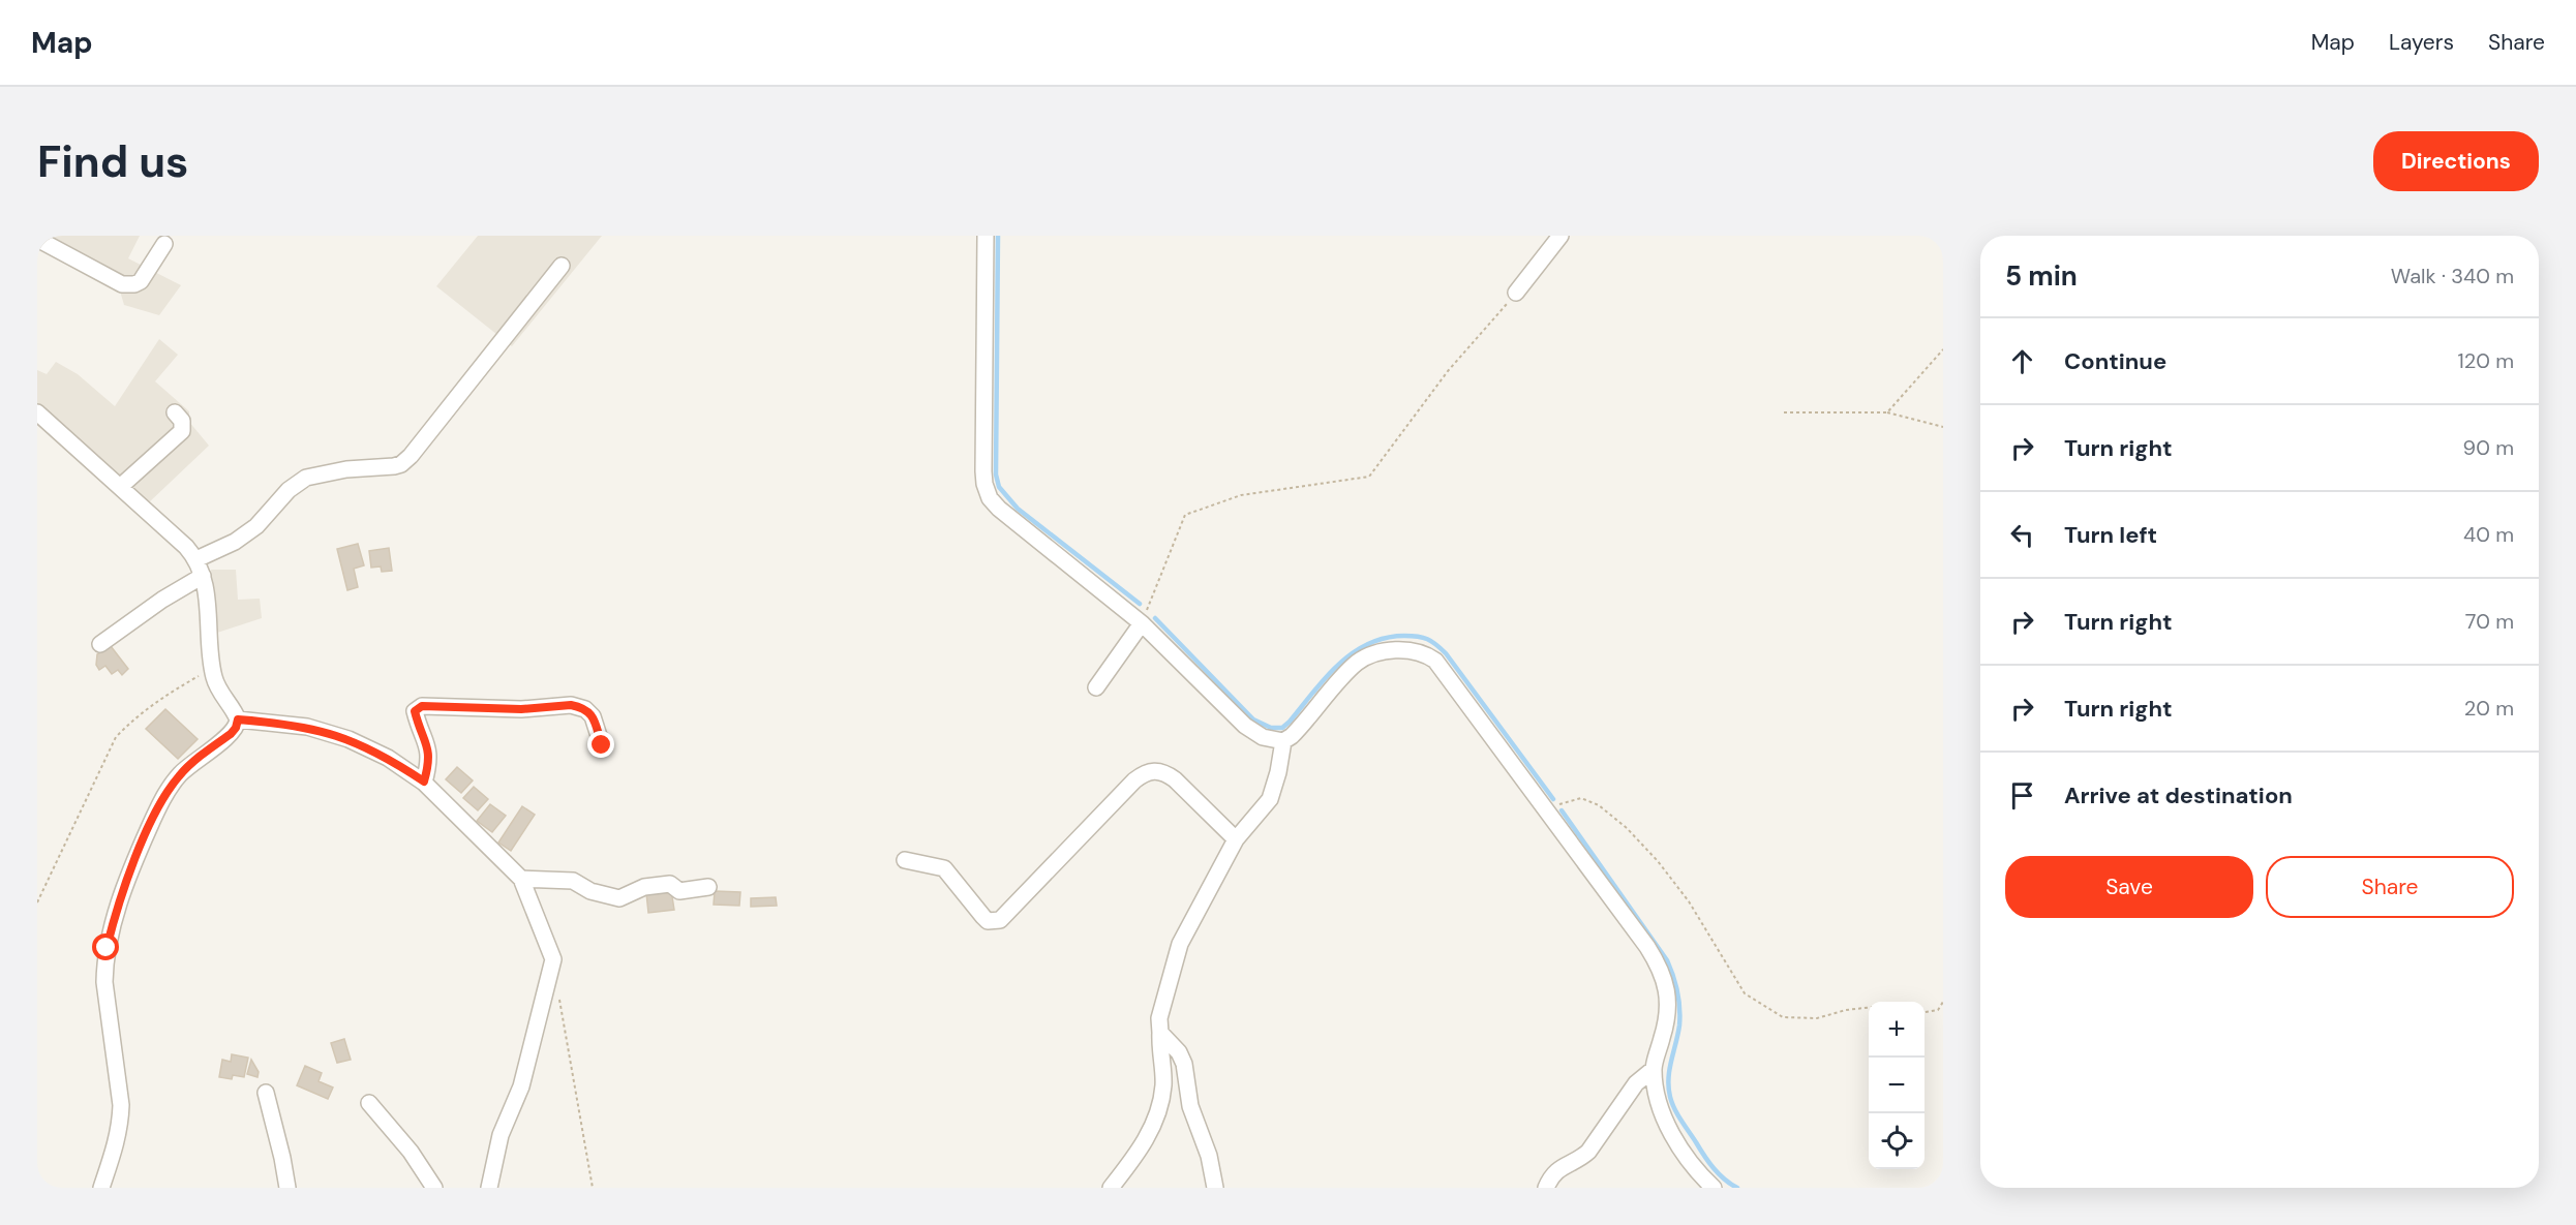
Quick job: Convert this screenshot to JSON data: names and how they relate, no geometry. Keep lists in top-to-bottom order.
{
  "page": {
    "header": "Map",
    "nav": ["Map", "Layers", "Share"],
    "buttons": [
      "Directions",
      ["Save", "Share"]
    ],
    "title": "Find us",
    "heading": ["5 min", "Walk · 340 m"],
    "list": [
      ["Continue", "120 m"],
      ["Turn right", "90 m"],
      ["Turn left", "40 m"],
      ["Turn right", "70 m"],
      ["Turn right", "20 m"],
      "Arrive at destination"
    ],
    "map_buttons": ["+", "−"]
  }
}
